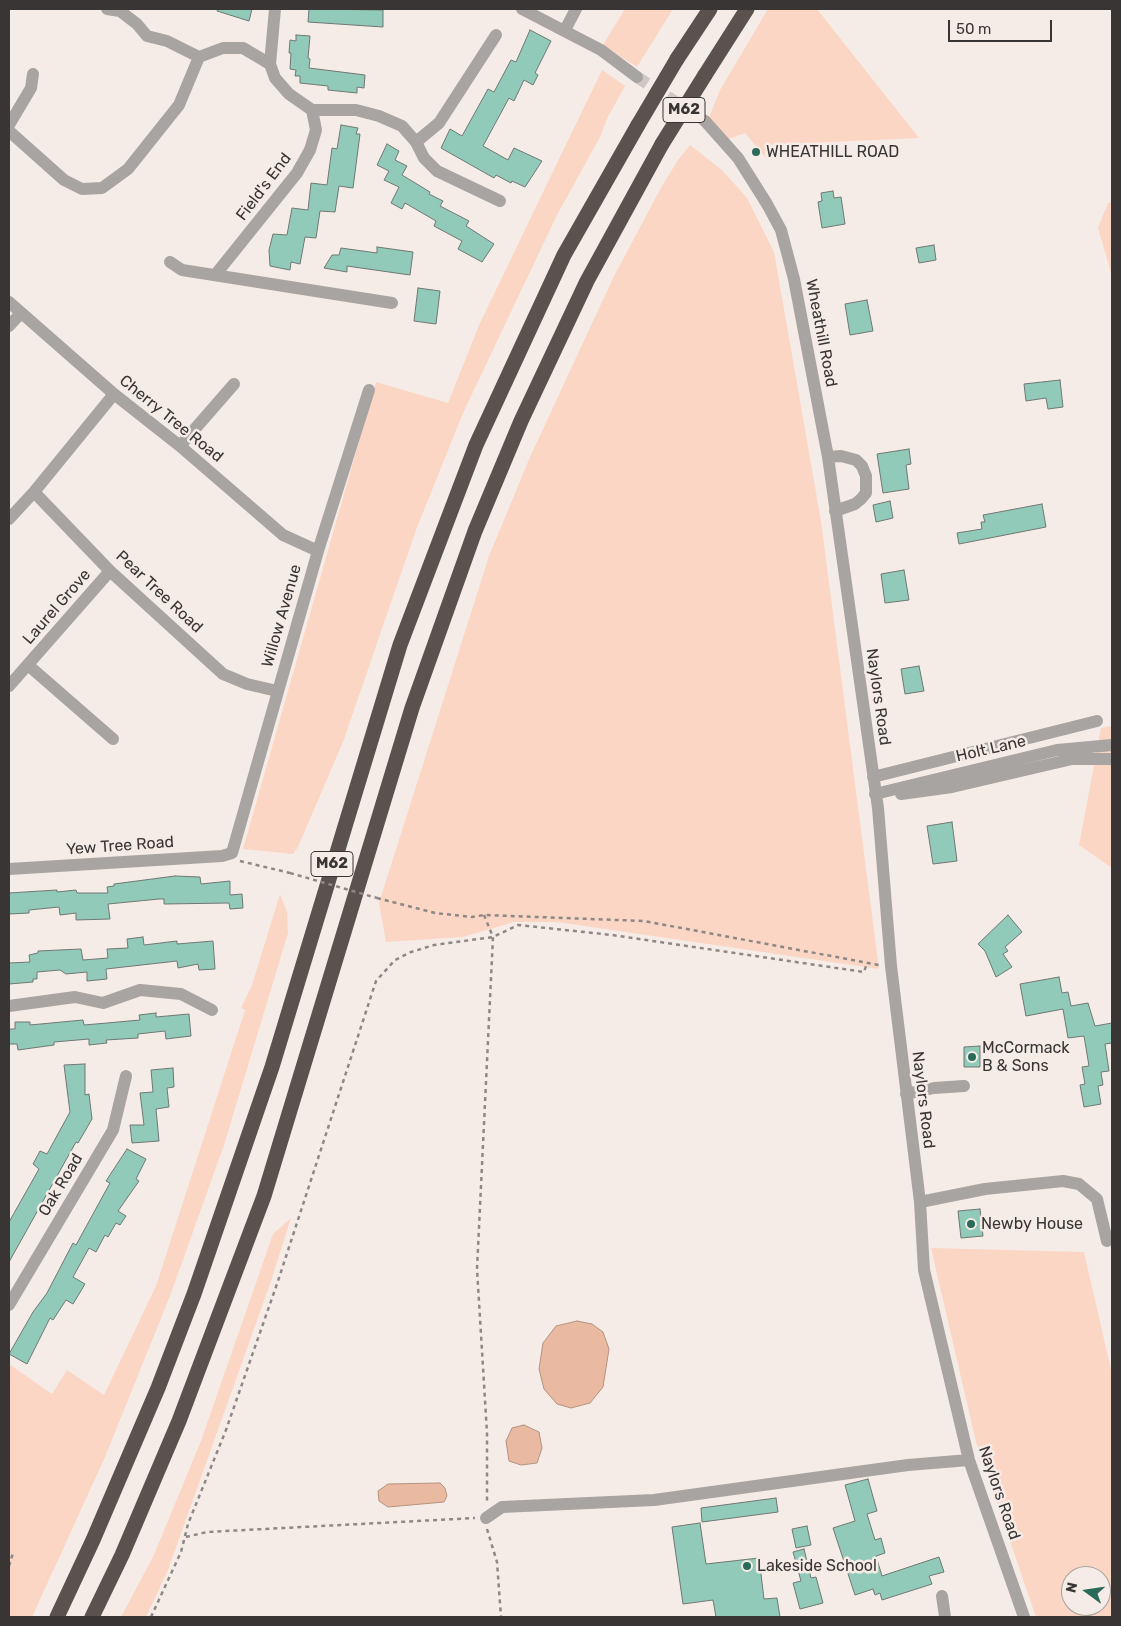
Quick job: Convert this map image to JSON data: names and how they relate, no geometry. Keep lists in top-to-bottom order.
{
  "streets": {
    "highway": ["M62"],
    "street": [
      "Field's End",
      "Wheathill Road",
      "Cherry Tree Road",
      "Pear Tree Road",
      "Laurel Grove",
      "Willow Avenue",
      "Naylors Road",
      "Holt Lane",
      "Yew Tree Road",
      "Oak Road"
    ]
  },
  "crossings": [
    ["Wheathill Road", "Naylors Road"],
    ["Cherry Tree Road", "Willow Avenue"],
    ["Pear Tree Road", "Laurel Grove"],
    ["Pear Tree Road", "Willow Avenue"],
    ["Willow Avenue", "Yew Tree Road"],
    ["Naylors Road", "Holt Lane"]
  ],
  "places": [
    "WHEATHILL ROAD",
    "McCormack B & Sons",
    "Newby House",
    "Lakeside School"
  ],
  "scale_bar": "50 m",
  "north": "left"
}
